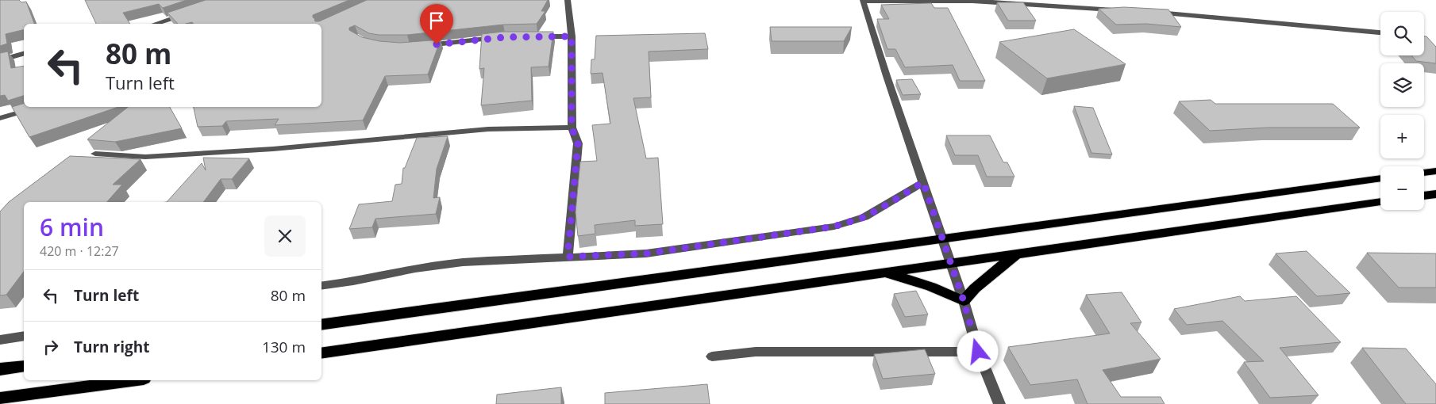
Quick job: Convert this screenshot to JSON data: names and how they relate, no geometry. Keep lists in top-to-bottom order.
{
  "page": {
    "map_buttons": ["+", "−"],
    "turn": ["80 m", "Turn left"],
    "heading": ["6 min", "420 m · 12:27"],
    "list": [
      {
        "name": "Turn left",
        "value": "80 m"
      },
      {
        "name": "Turn right",
        "value": "130 m"
      }
    ]
  }
}
